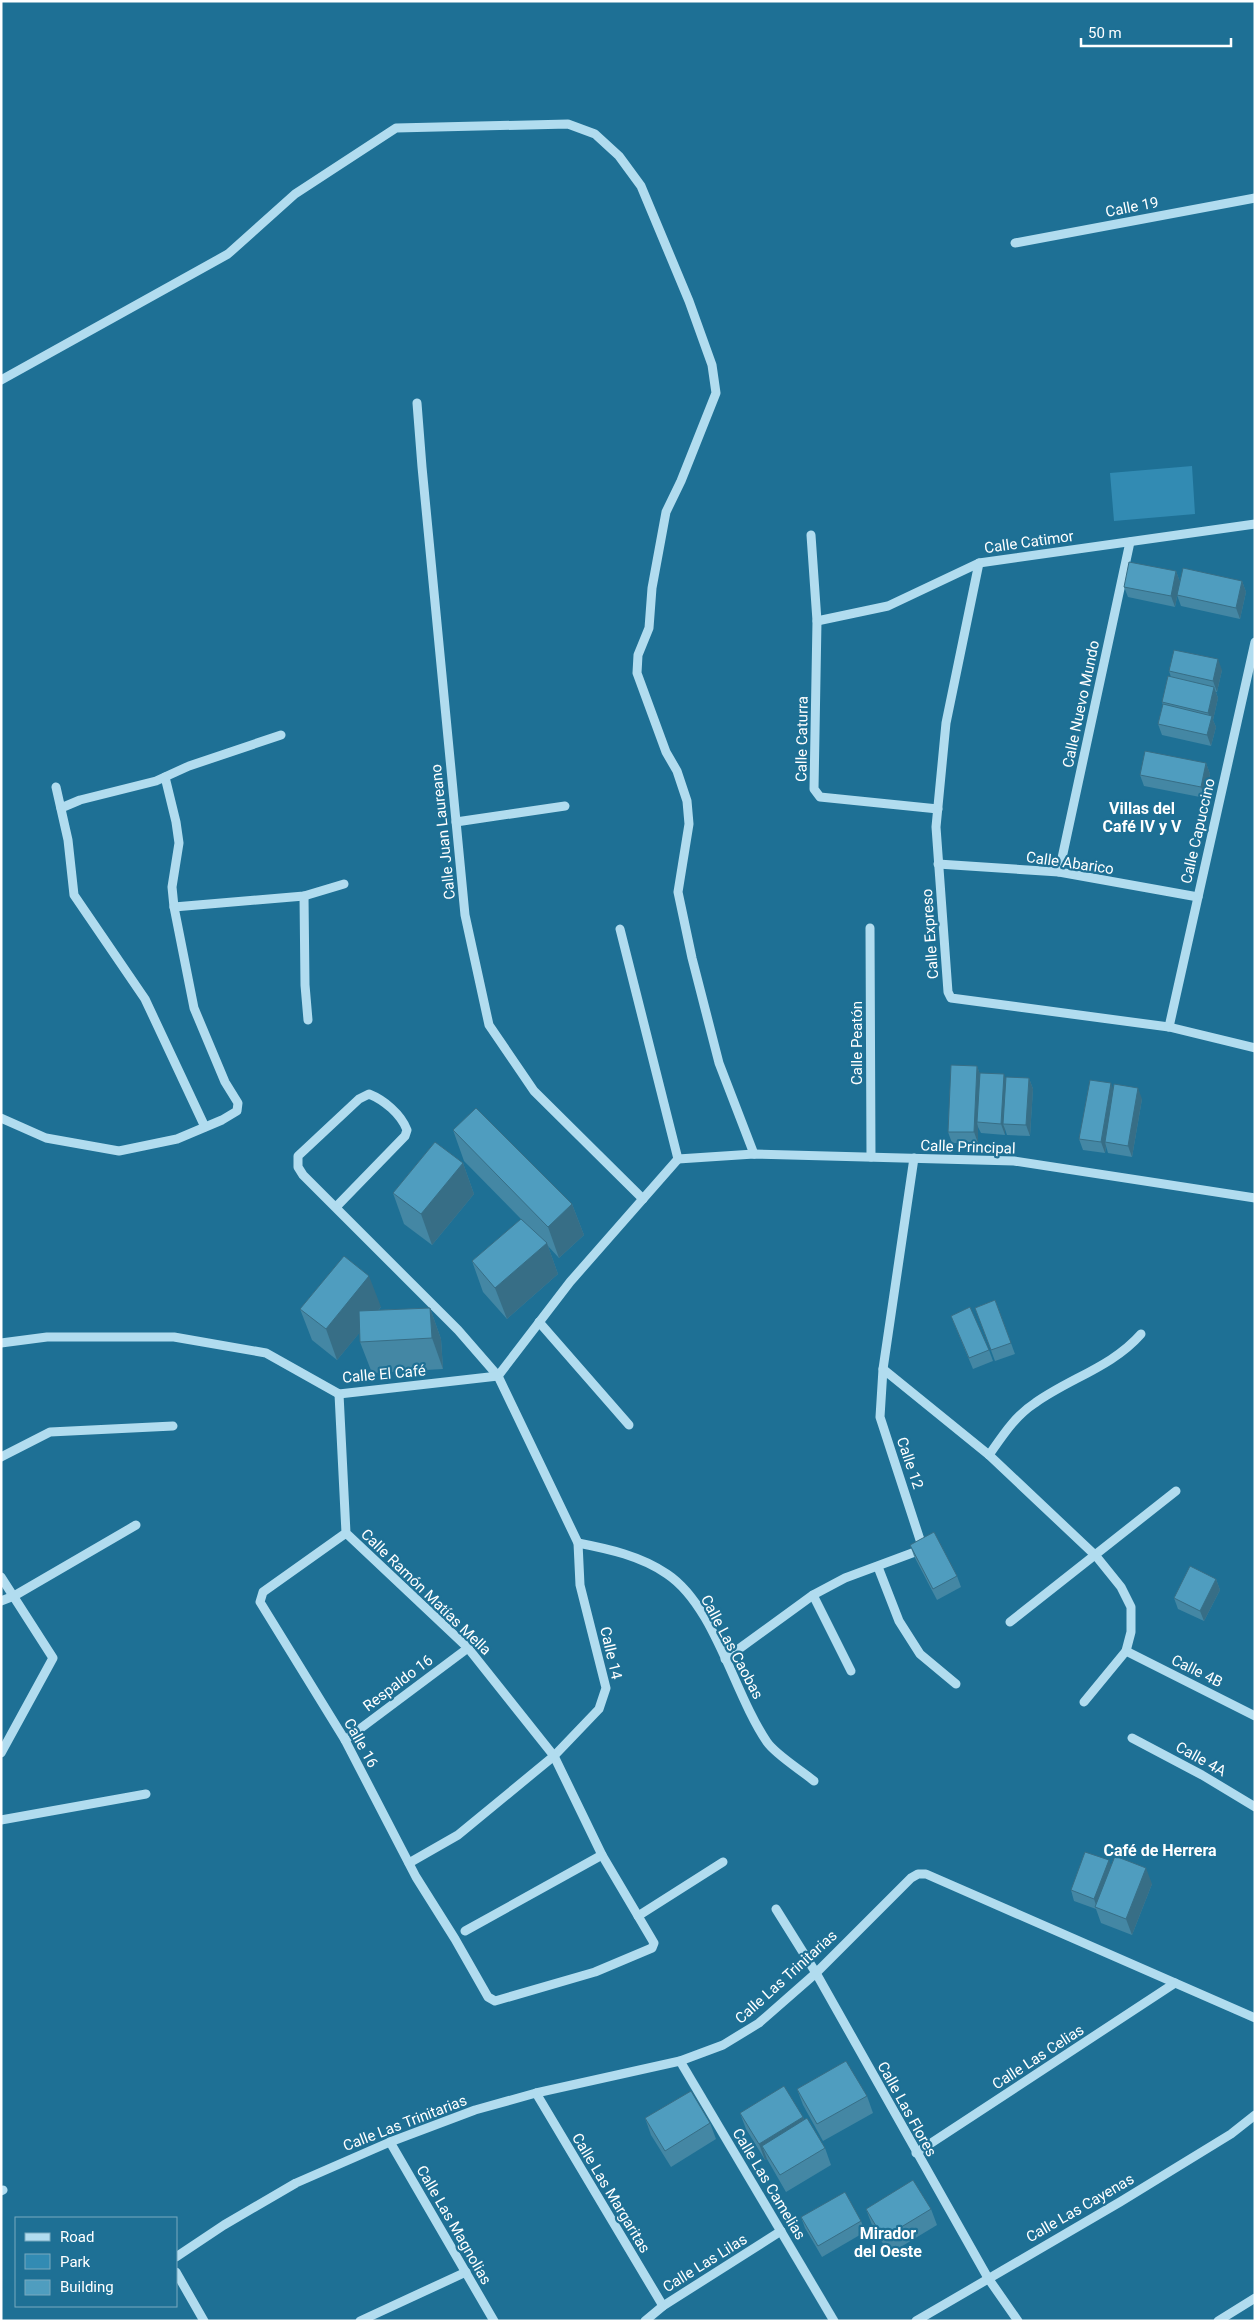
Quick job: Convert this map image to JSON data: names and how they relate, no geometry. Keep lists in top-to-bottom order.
{
  "streets": {
    "street": [
      "Calle 19",
      "Calle Catimor",
      "Calle Nuevo Mundo",
      "Calle Caturra",
      "Calle Capuccino",
      "Calle Juan Laureano",
      "Calle Abarico",
      "Calle Expreso",
      "Calle Peatón",
      "Calle Principal",
      "Calle El Café",
      "Calle 12",
      "Calle Ramón Matías Mella",
      "Calle Las Caobas",
      "Calle 14",
      "Calle 4B",
      "Respaldo 16",
      "Calle 16",
      "Calle 4A",
      "Calle Las Trinitarias",
      "Calle Las Celias",
      "Calle Las Flores",
      "Calle Las Camelias",
      "Calle Las Margaritas",
      "Calle Las Cayenas",
      "Calle Las Magnolias",
      "Calle Las Lilas"
    ]
  },
  "crossings": [
    ["Calle Catimor", "Calle Nuevo Mundo"],
    ["Calle Catimor", "Calle Caturra"],
    ["Calle Catimor", "Calle Expreso"],
    ["Calle Nuevo Mundo", "Calle Abarico"],
    ["Calle Caturra", "Calle Expreso"],
    ["Calle Capuccino", "Calle Abarico"],
    ["Calle Capuccino", "Calle Expreso"],
    ["Calle Abarico", "Calle Expreso"],
    ["Calle Peatón", "Calle Principal"],
    ["Calle Principal", "Calle 12"],
    ["Calle El Café", "Calle Ramón Matías Mella"],
    ["Calle El Café", "Calle 14"],
    ["Calle 12", "Calle Las Caobas"],
    ["Calle Ramón Matías Mella", "Calle 14"],
    ["Calle Ramón Matías Mella", "Respaldo 16"],
    ["Calle Ramón Matías Mella", "Calle 16"],
    ["Calle Las Caobas", "Calle 14"],
    ["Calle 14", "Calle 16"],
    ["Respaldo 16", "Calle 16"],
    ["Calle Las Trinitarias", "Calle Las Celias"],
    ["Calle Las Trinitarias", "Calle Las Flores"],
    ["Calle Las Trinitarias", "Calle Las Camelias"],
    ["Calle Las Trinitarias", "Calle Las Margaritas"],
    ["Calle Las Trinitarias", "Calle Las Magnolias"],
    ["Calle Las Celias", "Calle Las Flores"],
    ["Calle Las Flores", "Calle Las Cayenas"],
    ["Calle Las Camelias", "Calle Las Lilas"],
    ["Calle Las Margaritas", "Calle Las Lilas"]
  ],
  "districts": ["Villas del Café IV y V", "Café de Herrera", "Mirador del Oeste"],
  "legend": ["Road", "Park", "Building"],
  "scale_bar": "50 m"
}
